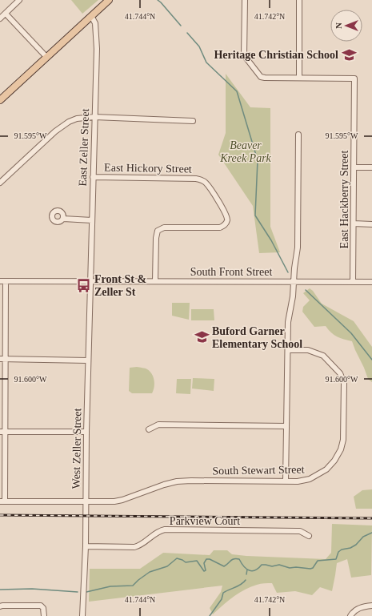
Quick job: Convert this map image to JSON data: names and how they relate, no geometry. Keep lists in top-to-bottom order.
{
  "streets": {
    "street": [
      "East Zeller Street",
      "East Hickory Street",
      "East Hackberry Street",
      "South Front Street",
      "West Zeller Street",
      "South Stewart Street",
      "Parkview Court"
    ]
  },
  "crossings": [
    ["East Zeller Street", "East Hickory Street"],
    ["East Zeller Street", "South Front Street"],
    ["East Zeller Street", "West Zeller Street"],
    ["East Hickory Street", "South Front Street"],
    ["East Hackberry Street", "South Front Street"],
    ["South Front Street", "West Zeller Street"],
    ["West Zeller Street", "South Stewart Street"],
    ["West Zeller Street", "Parkview Court"]
  ],
  "parks": ["Beaver Kreek Park"],
  "places": {
    "school or university": ["Heritage Christian School", "Buford Garner Elementary School"],
    "bus stop": ["Front St & Zeller St"]
  },
  "north": "left",
  "coordinates": [
    "41.744°N",
    "41.742°N",
    "91.595°W",
    "91.600°W"
  ]
}
